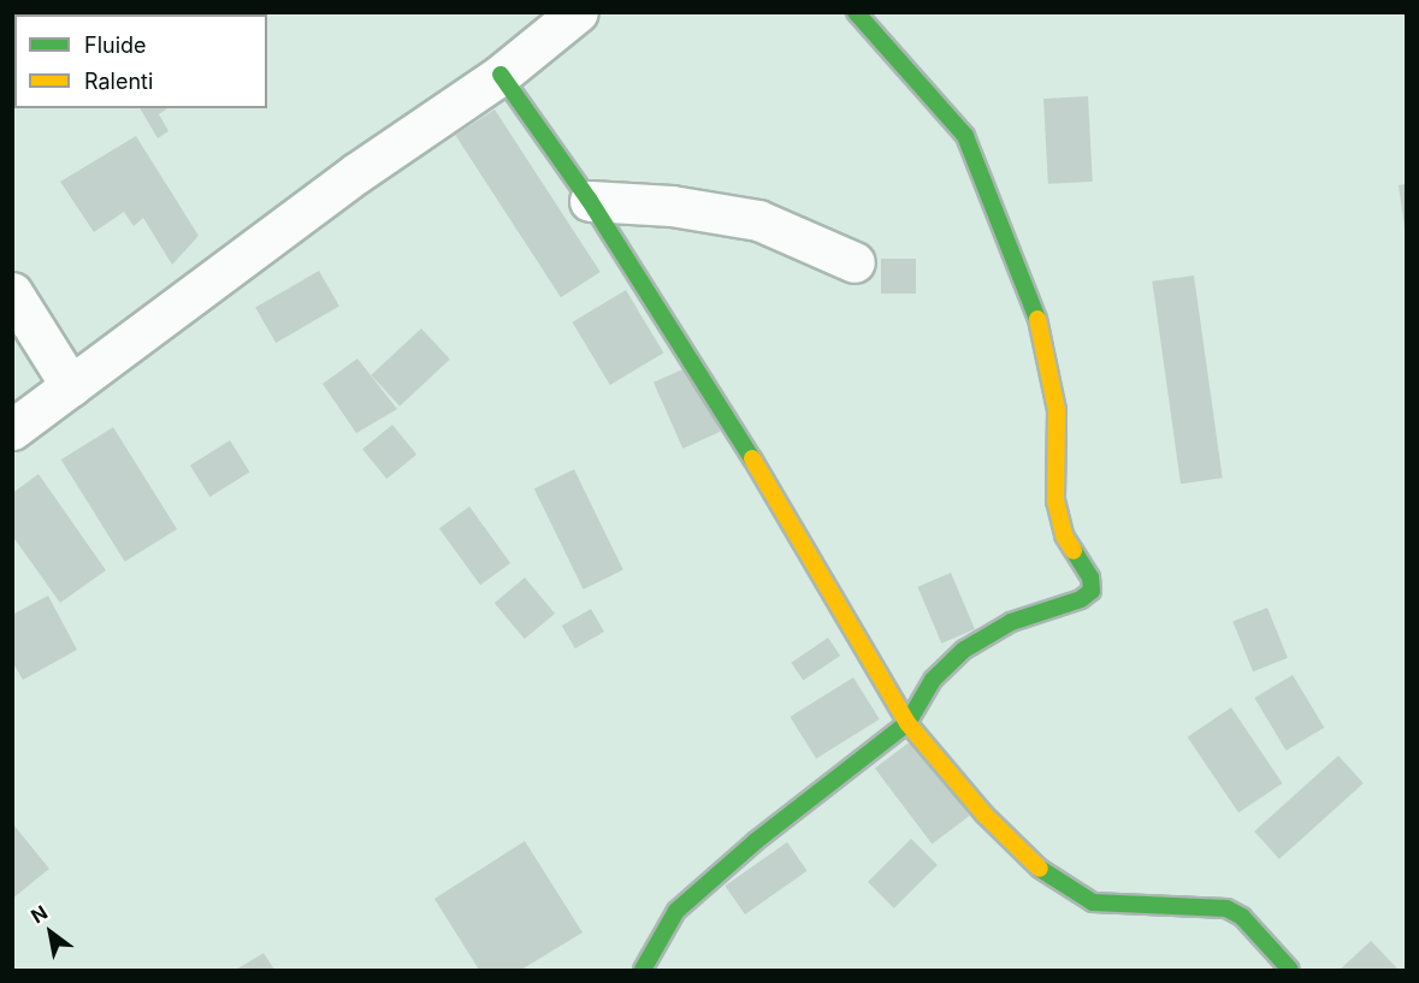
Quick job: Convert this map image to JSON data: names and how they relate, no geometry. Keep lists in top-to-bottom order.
{
  "legend": ["Fluide", "Ralenti"],
  "north": "top left"
}
